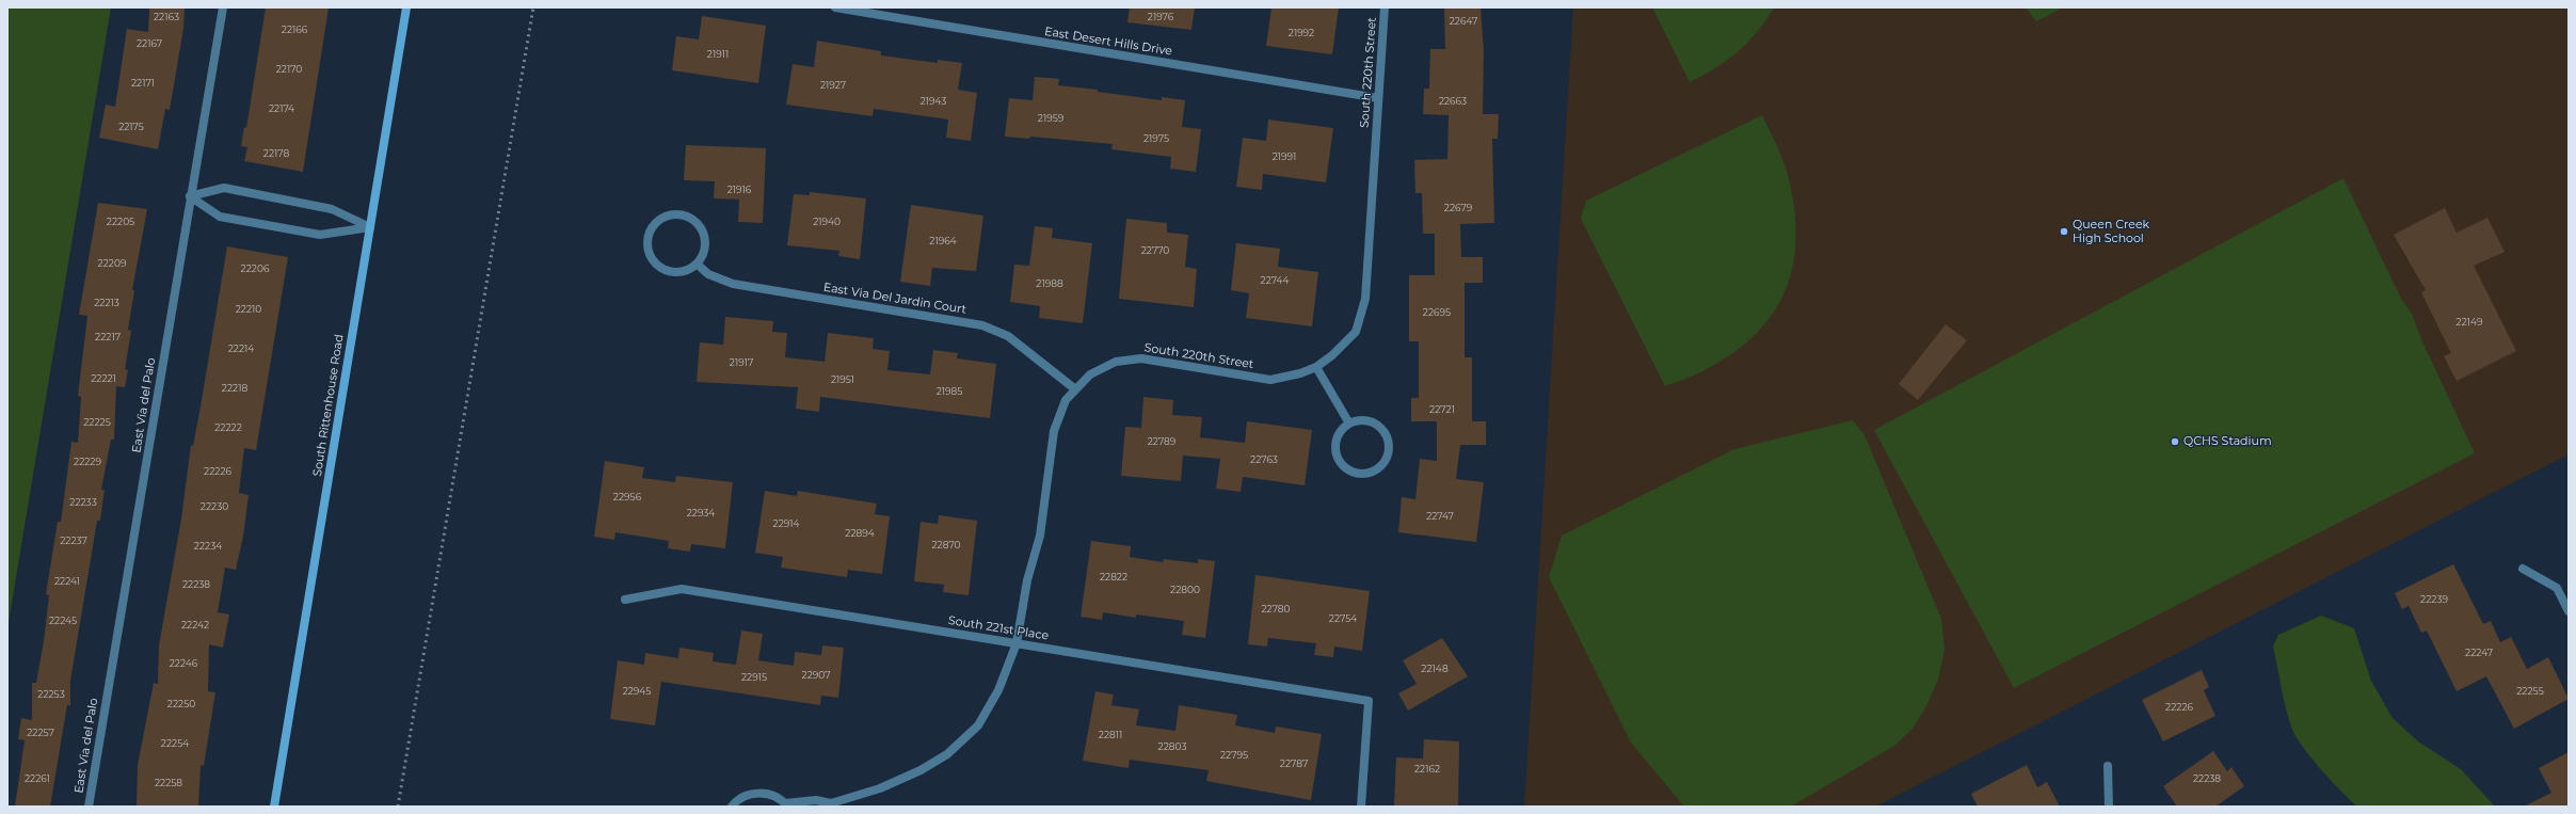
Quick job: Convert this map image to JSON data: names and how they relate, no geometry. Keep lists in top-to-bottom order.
{
  "streets": {
    "main road": ["South Rittenhouse Road"],
    "street": [
      "East Desert Hills Drive",
      "South 220th Street",
      "East Via Del Jardin Court",
      "East Via del Palo",
      "South 221st Place"
    ]
  },
  "crossings": [
    ["East Desert Hills Drive", "South 220th Street"],
    ["South 220th Street", "East Via Del Jardin Court"],
    ["South 220th Street", "South 221st Place"]
  ],
  "places": ["Queen Creek High School", "QCHS Stadium"],
  "house_numbers": [
    "22163",
    "21976",
    "22647",
    "22166",
    "21992",
    "22167",
    "21911",
    "22170",
    "22171",
    "21927",
    "21943",
    "22663",
    "22174",
    "21959",
    "22175",
    "21975",
    "22178",
    "21991",
    "21916",
    "22679",
    "22205",
    "21940",
    "21964",
    "22770",
    "22209",
    "22206",
    "22744",
    "21988",
    "22213",
    "22210",
    "22695",
    "22149",
    "22217",
    "22214",
    "21917",
    "22221",
    "21951",
    "22218",
    "21985",
    "22721",
    "22225",
    "22222",
    "22789",
    "22763",
    "22229",
    "22226",
    "22956",
    "22233",
    "22230",
    "22934",
    "22747",
    "22914",
    "22894",
    "22237",
    "22870",
    "22234",
    "22822",
    "22241",
    "22238",
    "22800",
    "22239",
    "22780",
    "22754",
    "22245",
    "22242",
    "22247",
    "22246",
    "22148",
    "22907",
    "22915",
    "22945",
    "22255",
    "22253",
    "22250",
    "22226",
    "22257",
    "22811",
    "22254",
    "22803",
    "22795",
    "22787",
    "22162",
    "22261",
    "22238",
    "22258"
  ]
}
